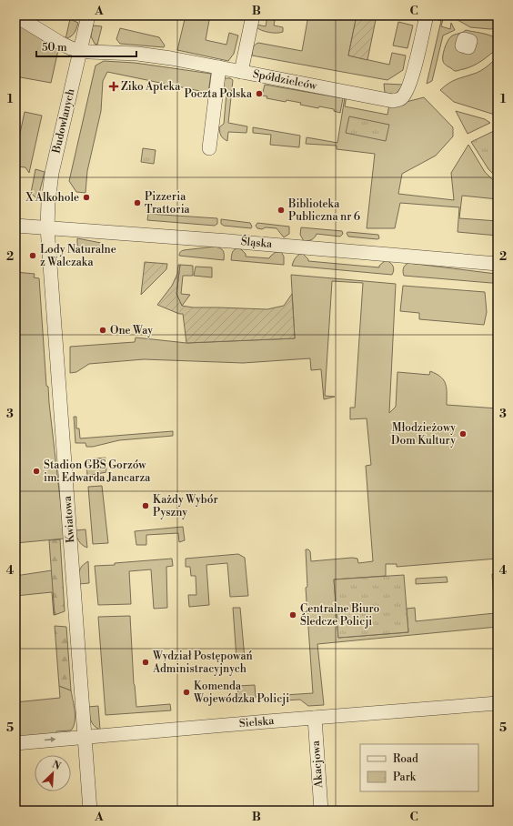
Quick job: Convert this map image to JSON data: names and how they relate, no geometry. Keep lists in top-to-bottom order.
{
  "streets": {
    "street": [
      "Spółdzielców",
      "Budowlanych",
      "Śląska",
      "Kwiatowa",
      "Sielska",
      "Akacjowa"
    ]
  },
  "crossings": [
    ["Spółdzielców", "Budowlanych"],
    ["Budowlanych", "Śląska"],
    ["Budowlanych", "Kwiatowa"],
    ["Śląska", "Kwiatowa"],
    ["Kwiatowa", "Sielska"],
    ["Sielska", "Akacjowa"]
  ],
  "places": {
    "health": ["Ziko Apteka"],
    "other": [
      "Poczta Polska",
      "X Alkohole",
      "Pizzeria Trattoria",
      "Biblioteka Publiczna nr 6",
      "Lody Naturalne z Walczaka",
      "One Way",
      "Młodzieżowy Dom Kultury",
      "Stadion GBS Gorzów im. Edwarda Jancarza",
      "Każdy Wybór Pyszny",
      "Centralne Biuro Śledcze Policji",
      "Wydział Postępowań Administracyjnych",
      "Komenda Wojewódzka Policji"
    ]
  },
  "legend": ["Road", "Park"],
  "scale_bar": "50 m",
  "north": "top right",
  "grid": {
    "columns": ["A", "B", "C"],
    "rows": [
      "1",
      "2",
      "3",
      "4",
      "5"
    ]
  }
}
